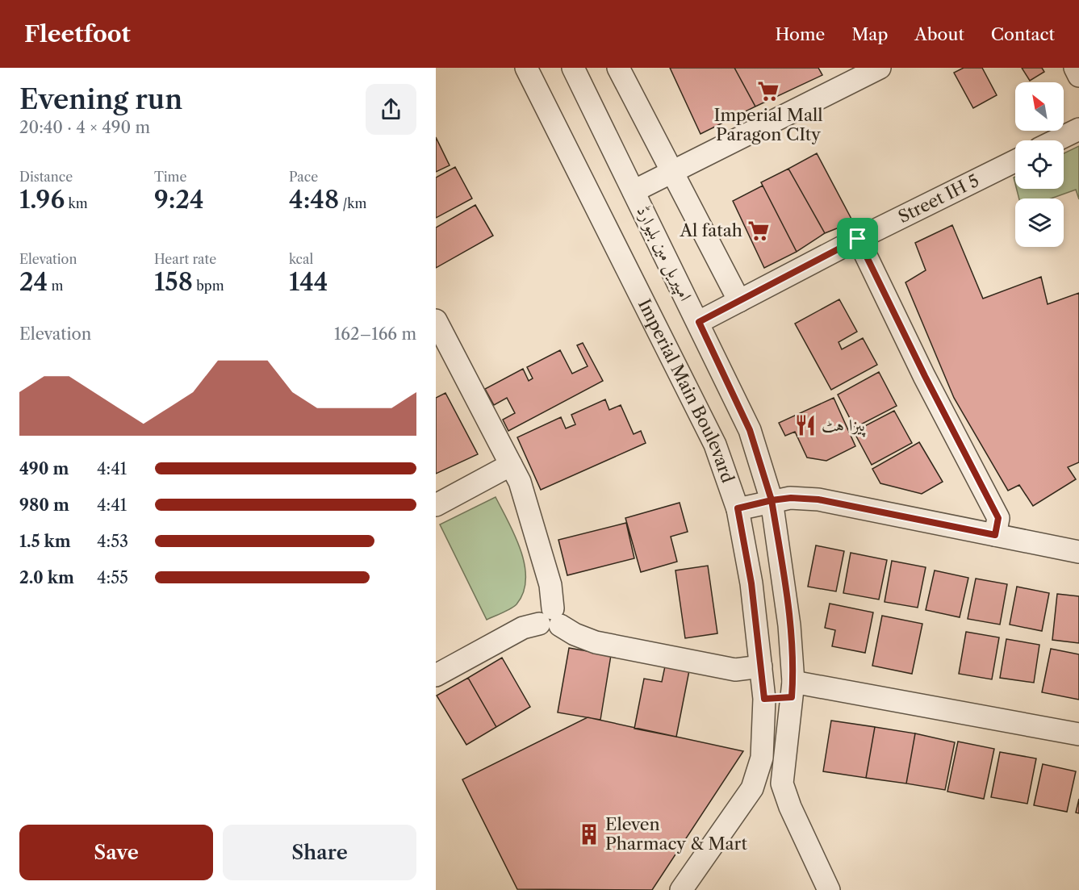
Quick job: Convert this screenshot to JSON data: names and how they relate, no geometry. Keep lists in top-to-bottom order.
{
  "streets": {
    "street": ["Street IH 5", "امپیریل مین بلیوارڈ", "Imperial Main Boulevard"]
  },
  "crossings": [
    ["Street IH 5", "امپیریل مین بلیوارڈ"]
  ],
  "places": {
    "supermarket": ["Imperial Mall Paragon CIty", "Al fatah"],
    "restaurant": ["پیزا ہٹ"],
    "building": ["Eleven Pharmacy & Mart"]
  },
  "north": "top left",
  "page": {
    "header": "Fleetfoot",
    "nav": [
      "Home",
      "Map",
      "About",
      "Contact"
    ],
    "heading": ["Evening run", "20:40 · 4 × 490 m"],
    "stats": [
      ["Distance", "1.96 km"],
      ["Time", "9:24"],
      ["Pace", "4:48 /km"],
      ["Elevation", "24 m"],
      ["Heart rate", "158 bpm"],
      ["kcal", "144"]
    ],
    "chart": ["Elevation", "162–166 m"],
    "list": [
      {
        "name": "490 m",
        "note": "4:41"
      },
      {
        "name": "980 m",
        "note": "4:41"
      },
      {
        "name": "1.5 km",
        "note": "4:53"
      },
      {
        "name": "2.0 km",
        "note": "4:55"
      }
    ],
    "buttons": ["Save", "Share"]
  }
}
